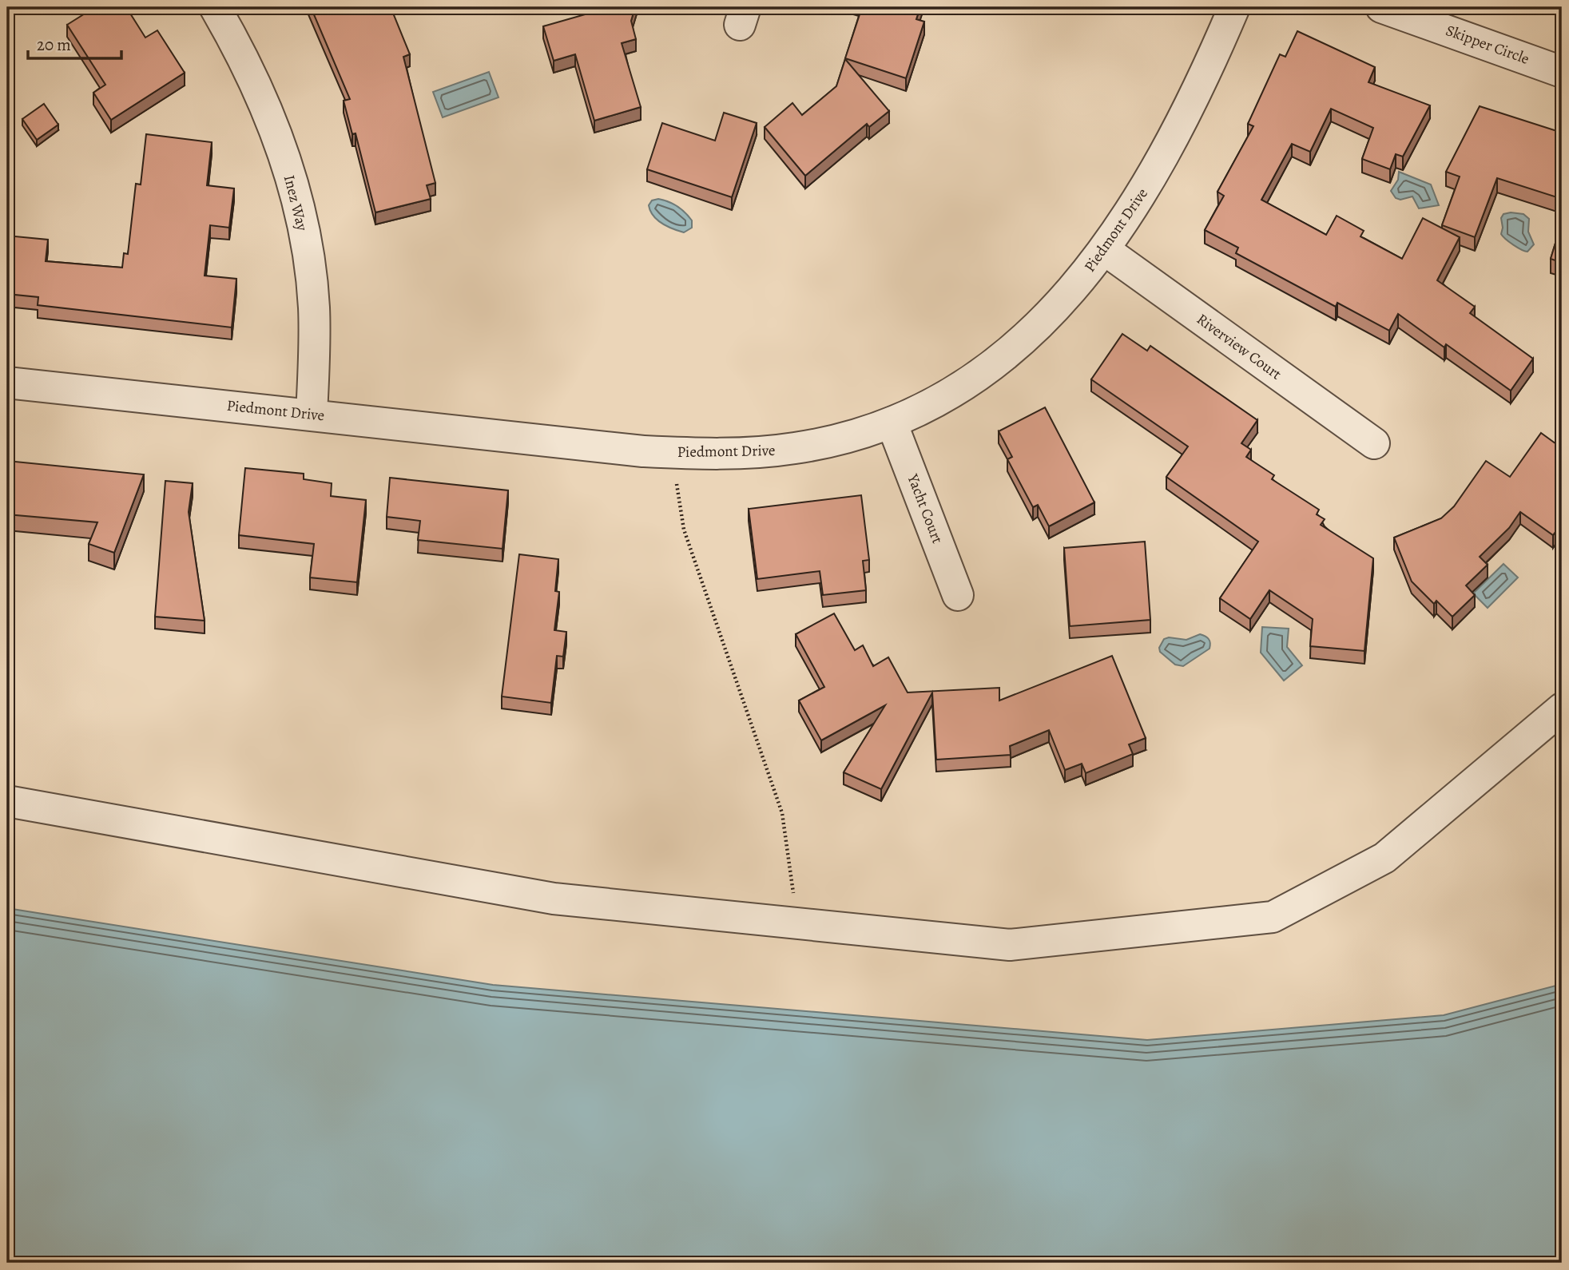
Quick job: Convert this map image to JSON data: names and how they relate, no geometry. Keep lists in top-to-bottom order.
{
  "streets": {
    "street": [
      "Skipper Circle",
      "Inez Way",
      "Piedmont Drive",
      "Riverview Court",
      "Yacht Court"
    ]
  },
  "crossings": [
    ["Inez Way", "Piedmont Drive"],
    ["Piedmont Drive", "Riverview Court"],
    ["Piedmont Drive", "Yacht Court"]
  ],
  "scale_bar": "20 m"
}
